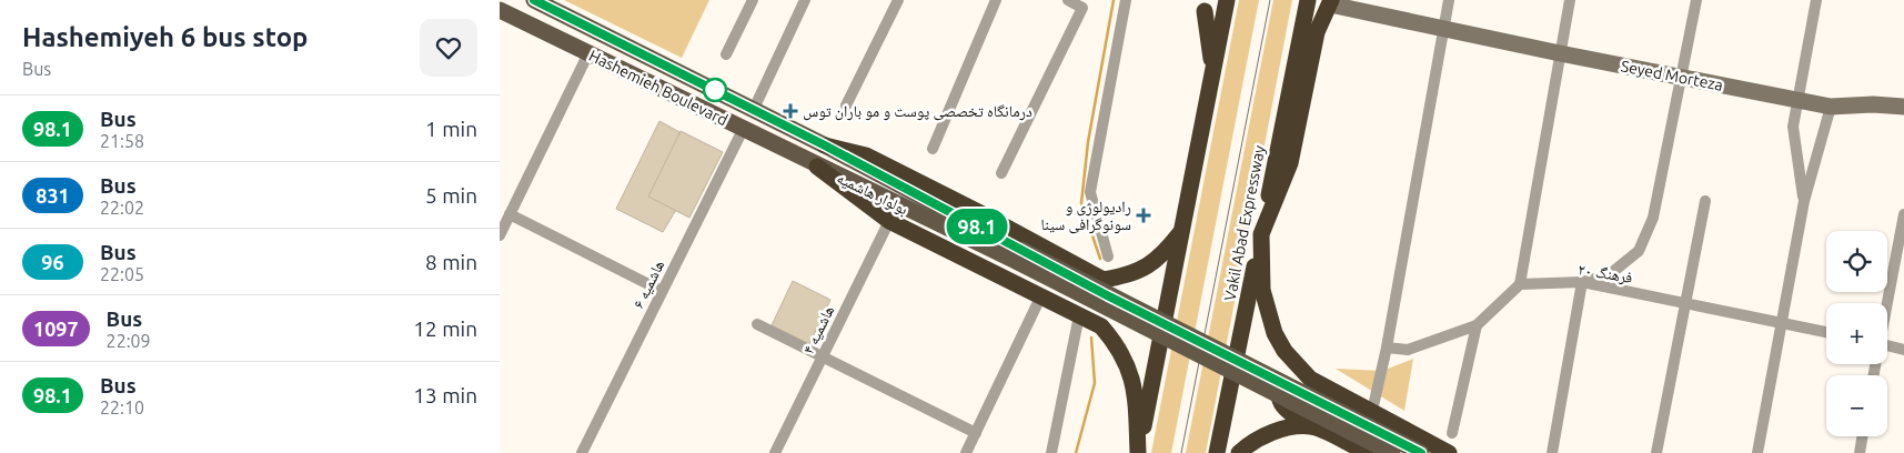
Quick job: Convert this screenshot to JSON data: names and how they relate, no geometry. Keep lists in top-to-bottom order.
{
  "streets": {
    "highway": ["Vakil Abad Expressway"],
    "main road": ["Hashemieh Boulevard", "بولوار هاشمیه"],
    "street": [
      "Seyed Morteza",
      "فرهنگ ۲۰",
      "هاشمیه ۶",
      "هاشمیه ۴"
    ]
  },
  "crossings": [
    ["Hashemieh Boulevard", "بولوار هاشمیه"],
    ["Hashemieh Boulevard", "هاشمیه ۶"]
  ],
  "places": {
    "health": ["درمانگاه تخصصی پوست و مو باران توس", "رادیولوژی و سونوگرافی سینا"]
  },
  "lines": ["bus line 98.1"],
  "page": {
    "heading": ["Hashemiyeh 6 bus stop", "Bus"],
    "on_map": "98.1",
    "list": [
      {
        "mark": "98.1",
        "name": "Bus",
        "note": "21:58",
        "value": "1 min"
      },
      {
        "mark": "831",
        "name": "Bus",
        "note": "22:02",
        "value": "5 min"
      },
      {
        "mark": "96",
        "name": "Bus",
        "note": "22:05",
        "value": "8 min"
      },
      {
        "mark": "1097",
        "name": "Bus",
        "note": "22:09",
        "value": "12 min"
      },
      {
        "mark": "98.1",
        "name": "Bus",
        "note": "22:10",
        "value": "13 min"
      }
    ],
    "map_buttons": ["+", "−"]
  }
}
